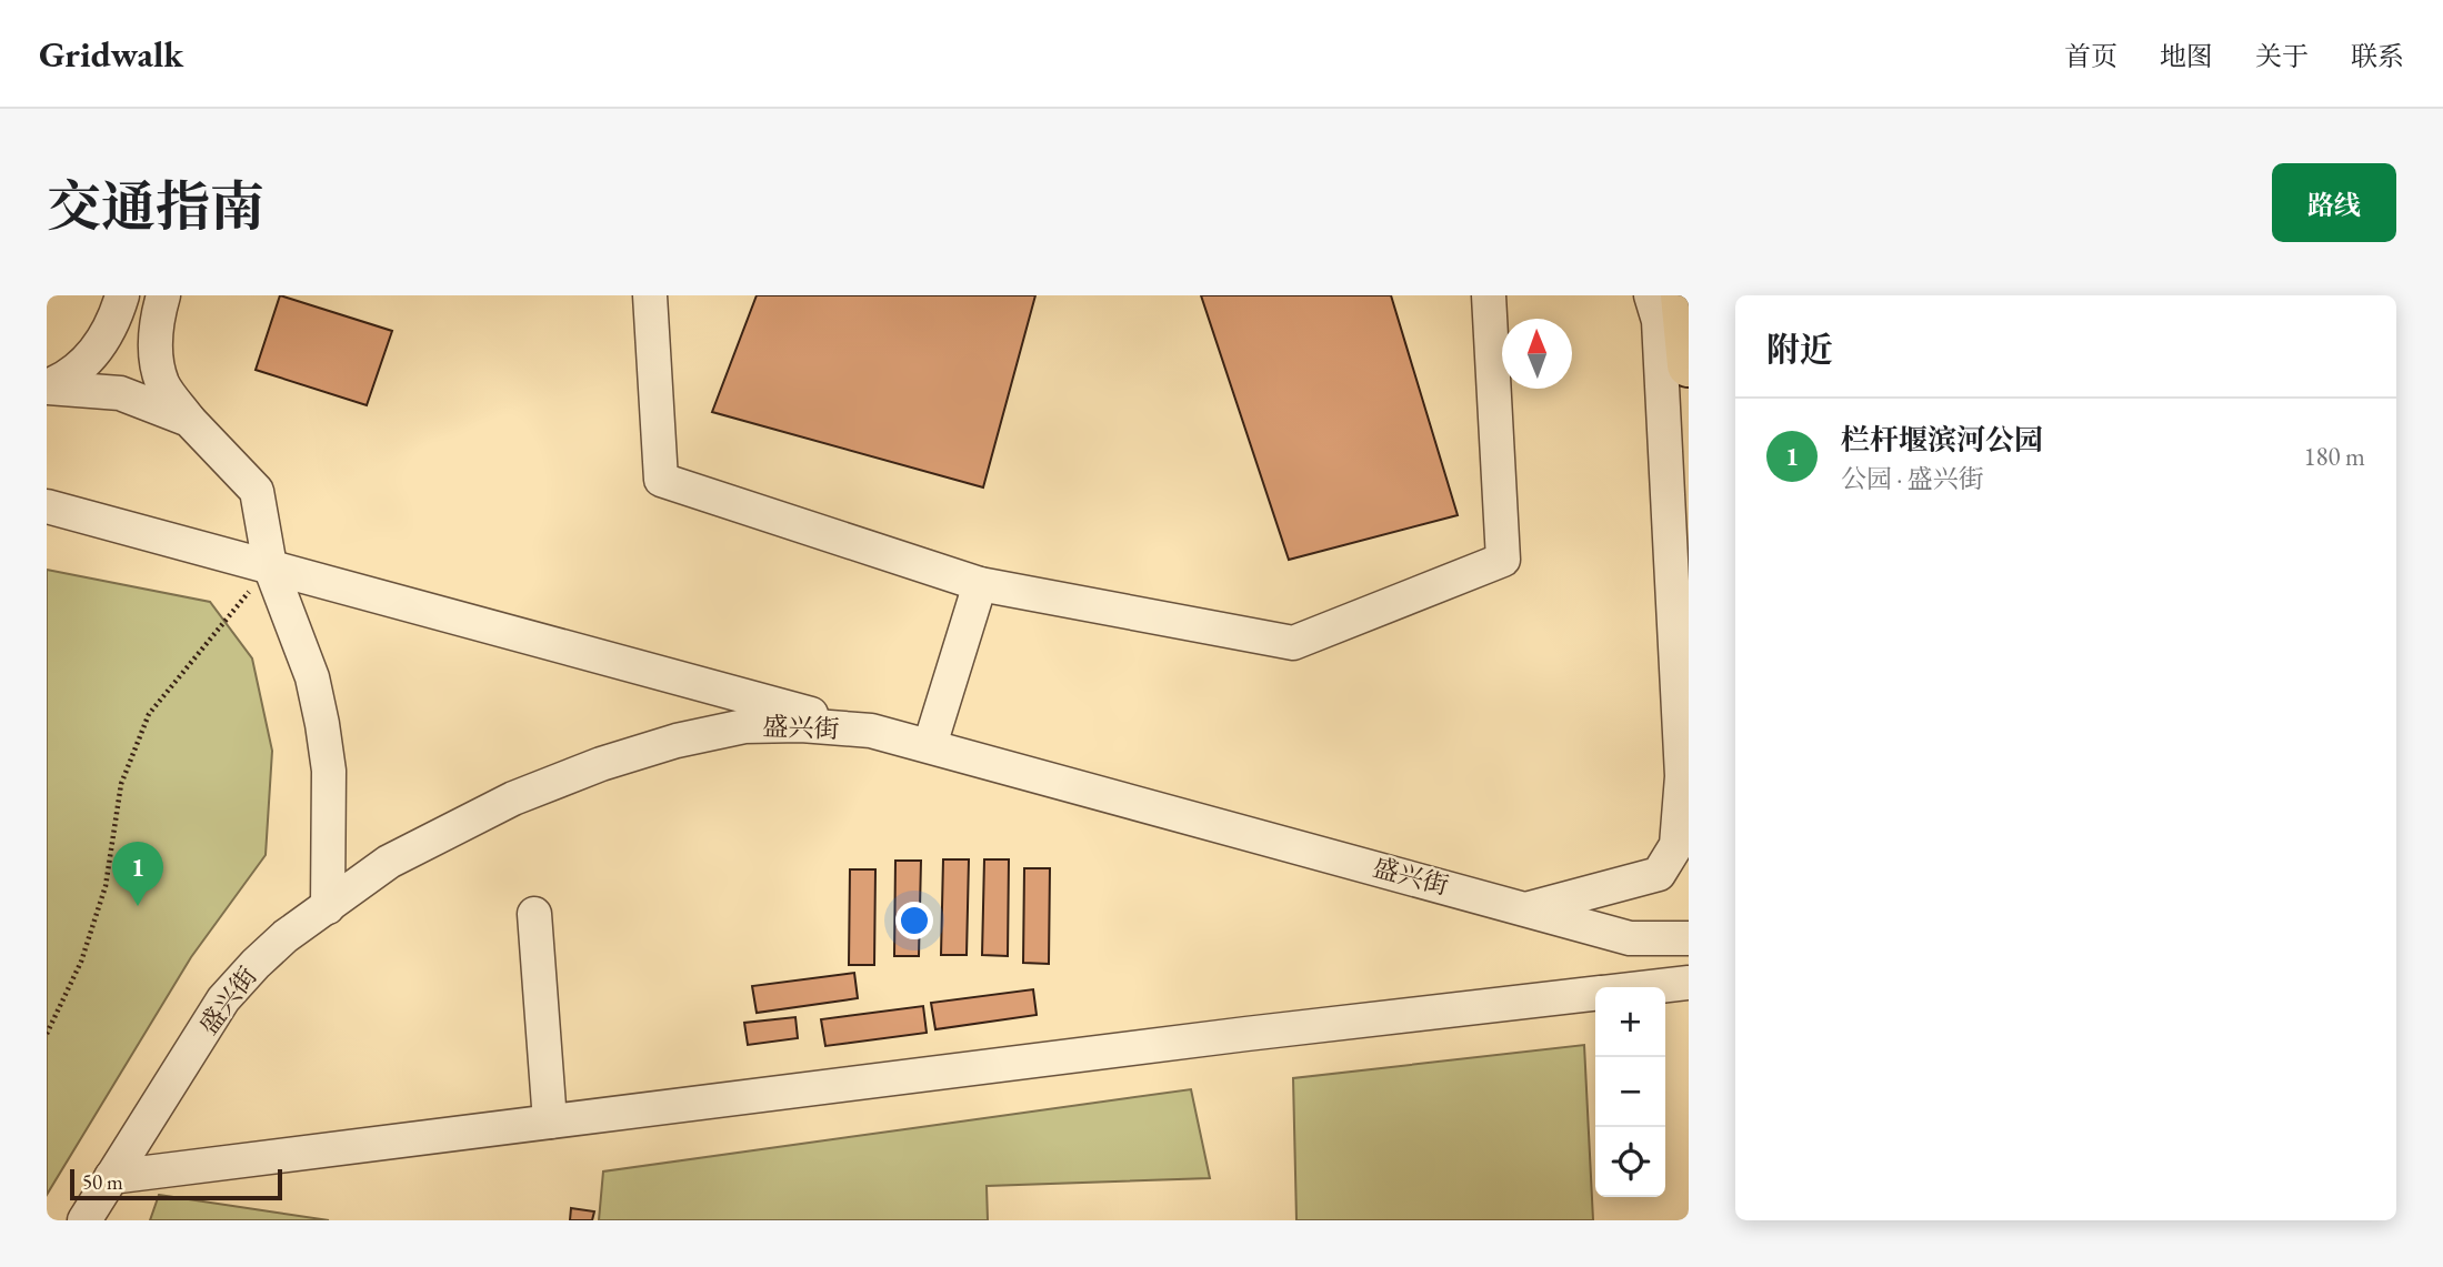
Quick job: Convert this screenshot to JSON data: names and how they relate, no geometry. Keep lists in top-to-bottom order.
{
  "streets": {
    "street": ["盛兴街"]
  },
  "scale_bar": "50 m",
  "north": "top",
  "page": {
    "header": "Gridwalk",
    "nav": [
      "首页",
      "地图",
      "关于",
      "联系"
    ],
    "title": "交通指南",
    "buttons": "路线",
    "heading": "附近",
    "list": [
      {
        "mark": "1",
        "name": "栏杆堰滨河公园",
        "note": "公园 · 盛兴街",
        "value": "180 m"
      }
    ],
    "pins": "1",
    "map_buttons": ["+", "−"],
    "scale": "50 m"
  }
}
